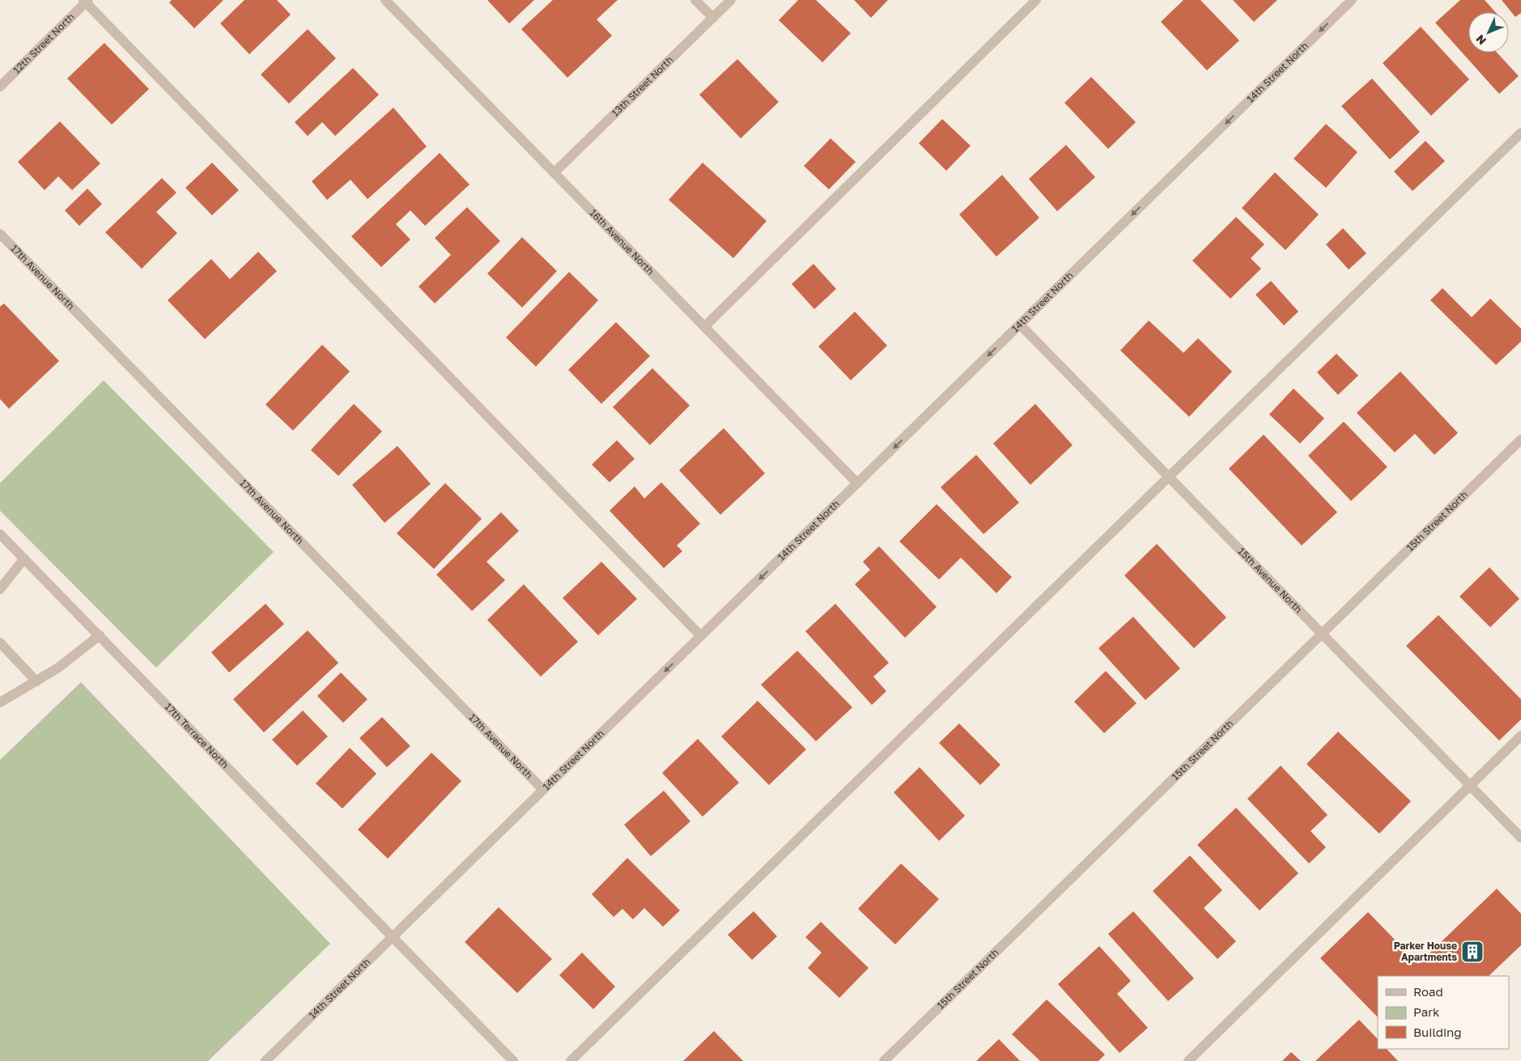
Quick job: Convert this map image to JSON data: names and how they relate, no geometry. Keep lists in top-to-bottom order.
{
  "streets": {
    "street": [
      "12th Street North",
      "14th Street North",
      "13th Street North",
      "16th Avenue North",
      "17th Avenue North",
      "15th Street North",
      "15th Avenue North",
      "17th Terrace North"
    ]
  },
  "crossings": [
    ["14th Street North", "16th Avenue North"],
    ["14th Street North", "17th Avenue North"],
    ["14th Street North", "15th Avenue North"],
    ["14th Street North", "17th Terrace North"],
    ["13th Street North", "16th Avenue North"],
    ["15th Street North", "15th Avenue North"]
  ],
  "one_way": ["14th Street North"],
  "places": {
    "building": ["Parker House Apartments"]
  },
  "legend": ["Road", "Park", "Building"],
  "north": "bottom left"
}
